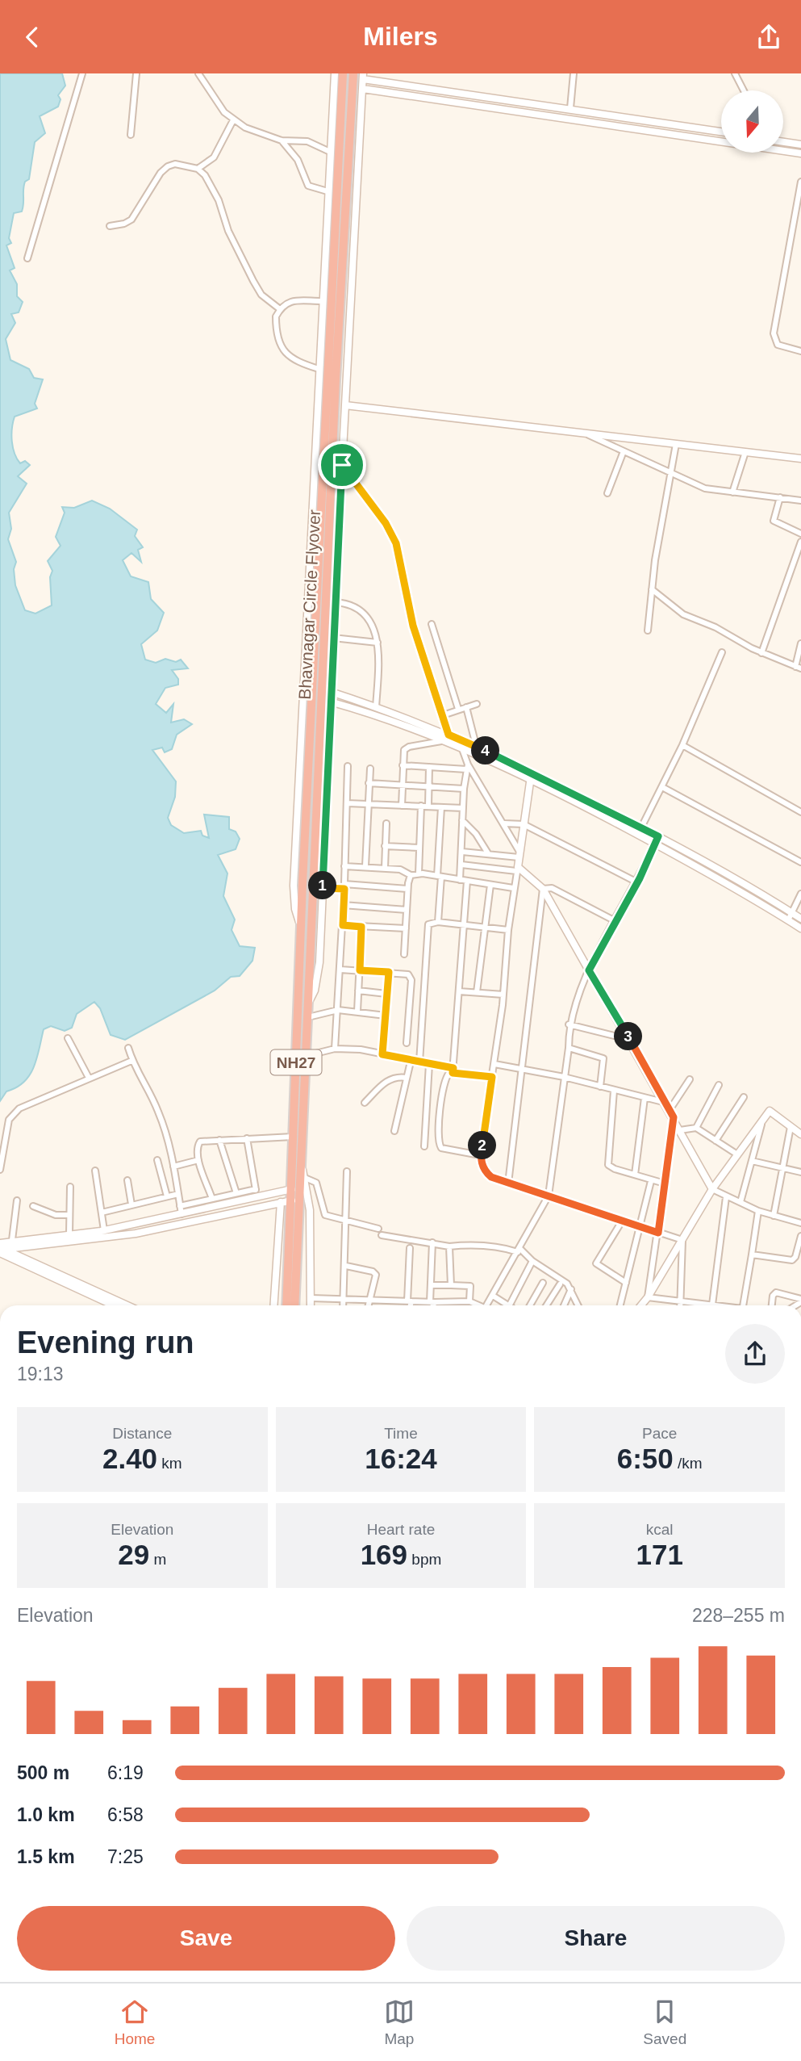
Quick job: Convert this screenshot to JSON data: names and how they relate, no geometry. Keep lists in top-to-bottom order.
{
  "streets": {
    "highway": ["Bhavnagar Circle Flyover", "NH27"]
  },
  "crossings": [
    ["Bhavnagar Circle Flyover", "NH27"]
  ],
  "north": "bottom",
  "page": {
    "header": "Milers",
    "pins": [
      "4",
      "1",
      "3",
      "2"
    ],
    "heading": ["Evening run", "19:13"],
    "stats": [
      ["Distance", "2.40 km"],
      ["Time", "16:24"],
      ["Pace", "6:50 /km"],
      ["Elevation", "29 m"],
      ["Heart rate", "169 bpm"],
      ["kcal", "171"]
    ],
    "chart": ["Elevation", "228–255 m"],
    "list": [
      {
        "name": "500 m",
        "note": "6:19"
      },
      {
        "name": "1.0 km",
        "note": "6:58"
      },
      {
        "name": "1.5 km",
        "note": "7:25"
      }
    ],
    "buttons": ["Save", "Share"],
    "tabs": ["Home", "Map", "Saved"]
  }
}
